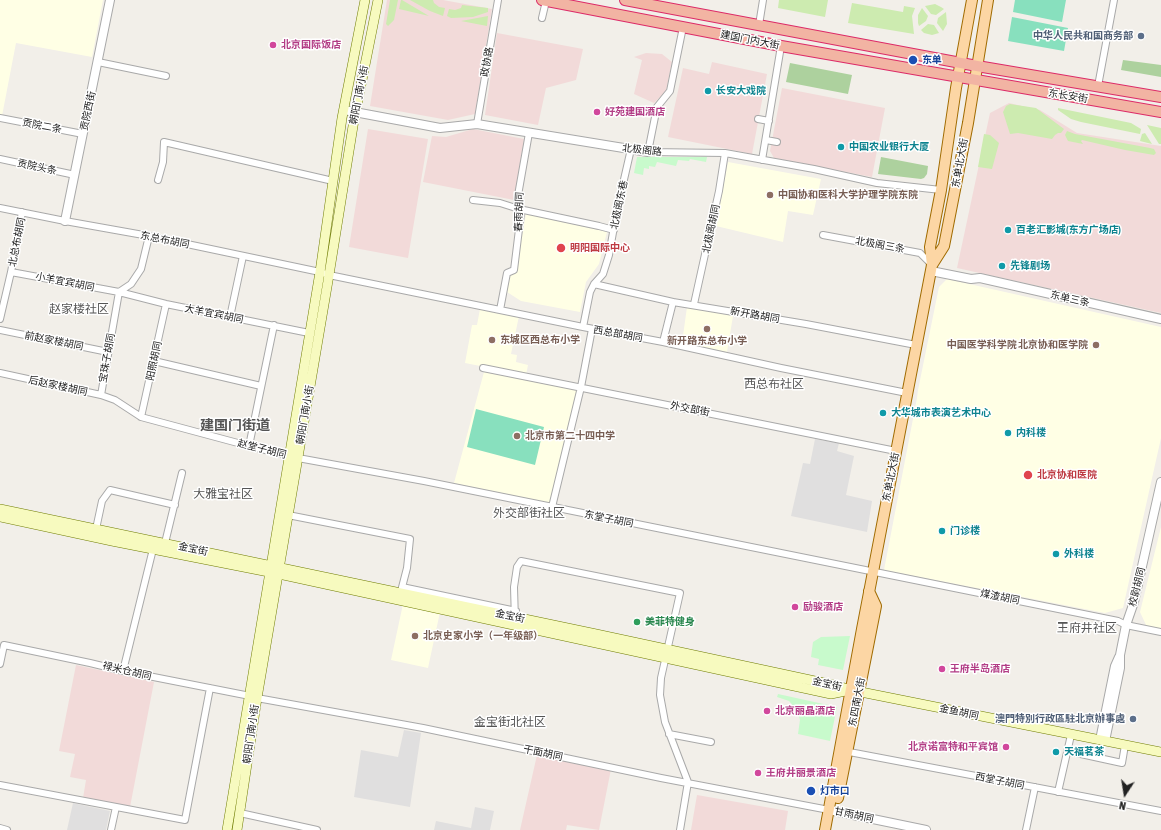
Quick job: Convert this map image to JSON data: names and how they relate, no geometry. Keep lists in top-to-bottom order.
{
  "streets": {
    "highway": ["建国门内大街", "东长安街"],
    "main road": [
      "朝阳门南小街",
      "东单北大街",
      "金宝街",
      "东四南大街",
      "金鱼胡同"
    ],
    "street": [
      "政协路",
      "贡院西街",
      "贡院二条",
      "北极阁路",
      "贡院头条",
      "北极阁东巷",
      "春雨胡同",
      "北极阁胡同",
      "东总布胡同",
      "北总布胡同",
      "北极阁三条",
      "小羊宜宾胡同",
      "东单三条",
      "大羊宜宾胡同",
      "新开路胡同",
      "西总部胡同",
      "前赵家楼胡同",
      "宝珠子胡同",
      "阳照胡同",
      "后赵家楼胡同",
      "外交部街",
      "赵堂子胡同",
      "东堂子胡同",
      "校尉胡同",
      "煤渣胡同",
      "禄米仓胡同",
      "干面胡同",
      "西堂子胡同",
      "甘雨胡同"
    ]
  },
  "crossings": [
    ["建国门内大街", "东长安街"],
    ["建国门内大街", "东单北大街"],
    ["政协路", "北极阁路"],
    ["朝阳门南小街", "北极阁路"],
    ["朝阳门南小街", "东总布胡同"],
    ["朝阳门南小街", "大羊宜宾胡同"],
    ["朝阳门南小街", "西总部胡同"],
    ["朝阳门南小街", "赵堂子胡同"],
    ["朝阳门南小街", "东堂子胡同"],
    ["朝阳门南小街", "金宝街"],
    ["朝阳门南小街", "禄米仓胡同"],
    ["朝阳门南小街", "干面胡同"],
    ["东长安街", "东单北大街"],
    ["贡院西街", "贡院二条"],
    ["贡院西街", "贡院头条"],
    ["贡院西街", "东总布胡同"],
    ["北极阁路", "东单北大街"],
    ["北极阁路", "北极阁东巷"],
    ["北极阁路", "春雨胡同"],
    ["北极阁路", "北极阁胡同"],
    ["东单北大街", "北极阁三条"],
    ["东单北大街", "东单三条"],
    ["东单北大街", "新开路胡同"],
    ["东单北大街", "西总部胡同"],
    ["东单北大街", "外交部街"],
    ["东单北大街", "东堂子胡同"],
    ["东单北大街", "金宝街"],
    ["东单北大街", "煤渣胡同"],
    ["东单北大街", "东四南大街"],
    ["东单北大街", "金鱼胡同"],
    ["北极阁东巷", "新开路胡同"],
    ["北极阁东巷", "西总部胡同"],
    ["春雨胡同", "西总部胡同"],
    ["北极阁胡同", "新开路胡同"],
    ["东总布胡同", "北总布胡同"],
    ["东总布胡同", "西总部胡同"],
    ["北总布胡同", "小羊宜宾胡同"],
    ["北极阁三条", "东单三条"],
    ["小羊宜宾胡同", "大羊宜宾胡同"],
    ["小羊宜宾胡同", "宝珠子胡同"],
    ["大羊宜宾胡同", "宝珠子胡同"],
    ["大羊宜宾胡同", "阳照胡同"],
    ["前赵家楼胡同", "宝珠子胡同"],
    ["宝珠子胡同", "后赵家楼胡同"],
    ["阳照胡同", "赵堂子胡同"],
    ["后赵家楼胡同", "赵堂子胡同"],
    ["赵堂子胡同", "东堂子胡同"],
    ["东堂子胡同", "煤渣胡同"],
    ["金宝街", "东四南大街"],
    ["金宝街", "金鱼胡同"],
    ["校尉胡同", "煤渣胡同"],
    ["校尉胡同", "金鱼胡同"],
    ["禄米仓胡同", "干面胡同"],
    ["东四南大街", "金鱼胡同"],
    ["东四南大街", "干面胡同"],
    ["东四南大街", "西堂子胡同"],
    ["东四南大街", "甘雨胡同"],
    ["干面胡同", "甘雨胡同"]
  ],
  "districts": [
    "赵家楼社区",
    "西总布社区",
    "建国门街道",
    "大雅宝社区",
    "外交部街社区",
    "王府井社区",
    "金宝街北社区"
  ],
  "places": [
    "中华人民共和国商务部",
    "北京国际饭店",
    "东单",
    "长安大戏院",
    "好苑建国酒店",
    "中国农业银行大厦",
    "中国协和医科大学护理学院东院",
    "百老汇影城(东方广场店)",
    "明阳国际中心",
    "先锋剧场",
    "新开路东总布小学",
    "东城区西总布小学",
    "中国医学科学院 北京协和医学院",
    "大华城市表演艺术中心",
    "内科楼",
    "北京市第二十四中学",
    "北京协和医院",
    "门诊楼",
    "外科楼",
    "励骏酒店",
    "美菲特健身",
    "北京史家小学（一年级部）",
    "王府半岛酒店",
    "北京丽晶酒店",
    "澳門特別行政區駐北京辦事處",
    "北京诺富特和平宾馆",
    "天福茗茶",
    "王府井丽景酒店",
    "灯市口"
  ],
  "north": "bottom"
}
